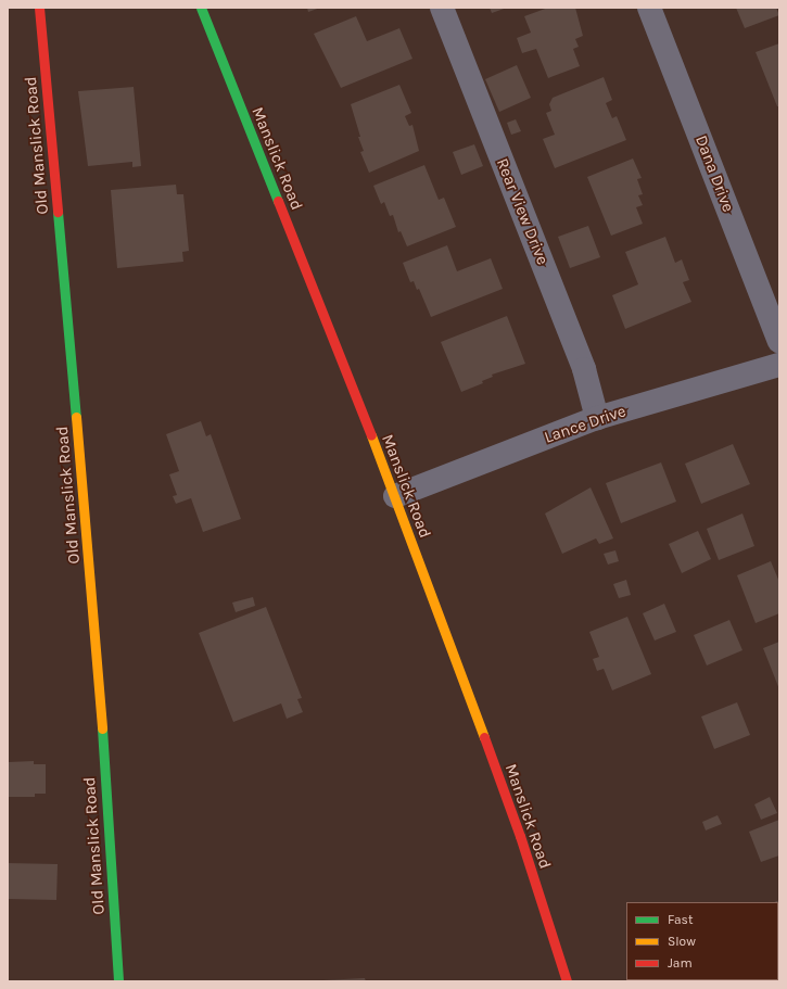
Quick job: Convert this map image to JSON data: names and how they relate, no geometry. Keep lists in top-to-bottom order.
{
  "streets": {
    "main road": ["Old Manslick Road", "Manslick Road"],
    "street": ["Dana Drive", "Rear View Drive", "Lance Drive"]
  },
  "crossings": [
    ["Manslick Road", "Lance Drive"],
    ["Rear View Drive", "Lance Drive"]
  ],
  "legend": ["Fast", "Slow", "Jam"]
}
